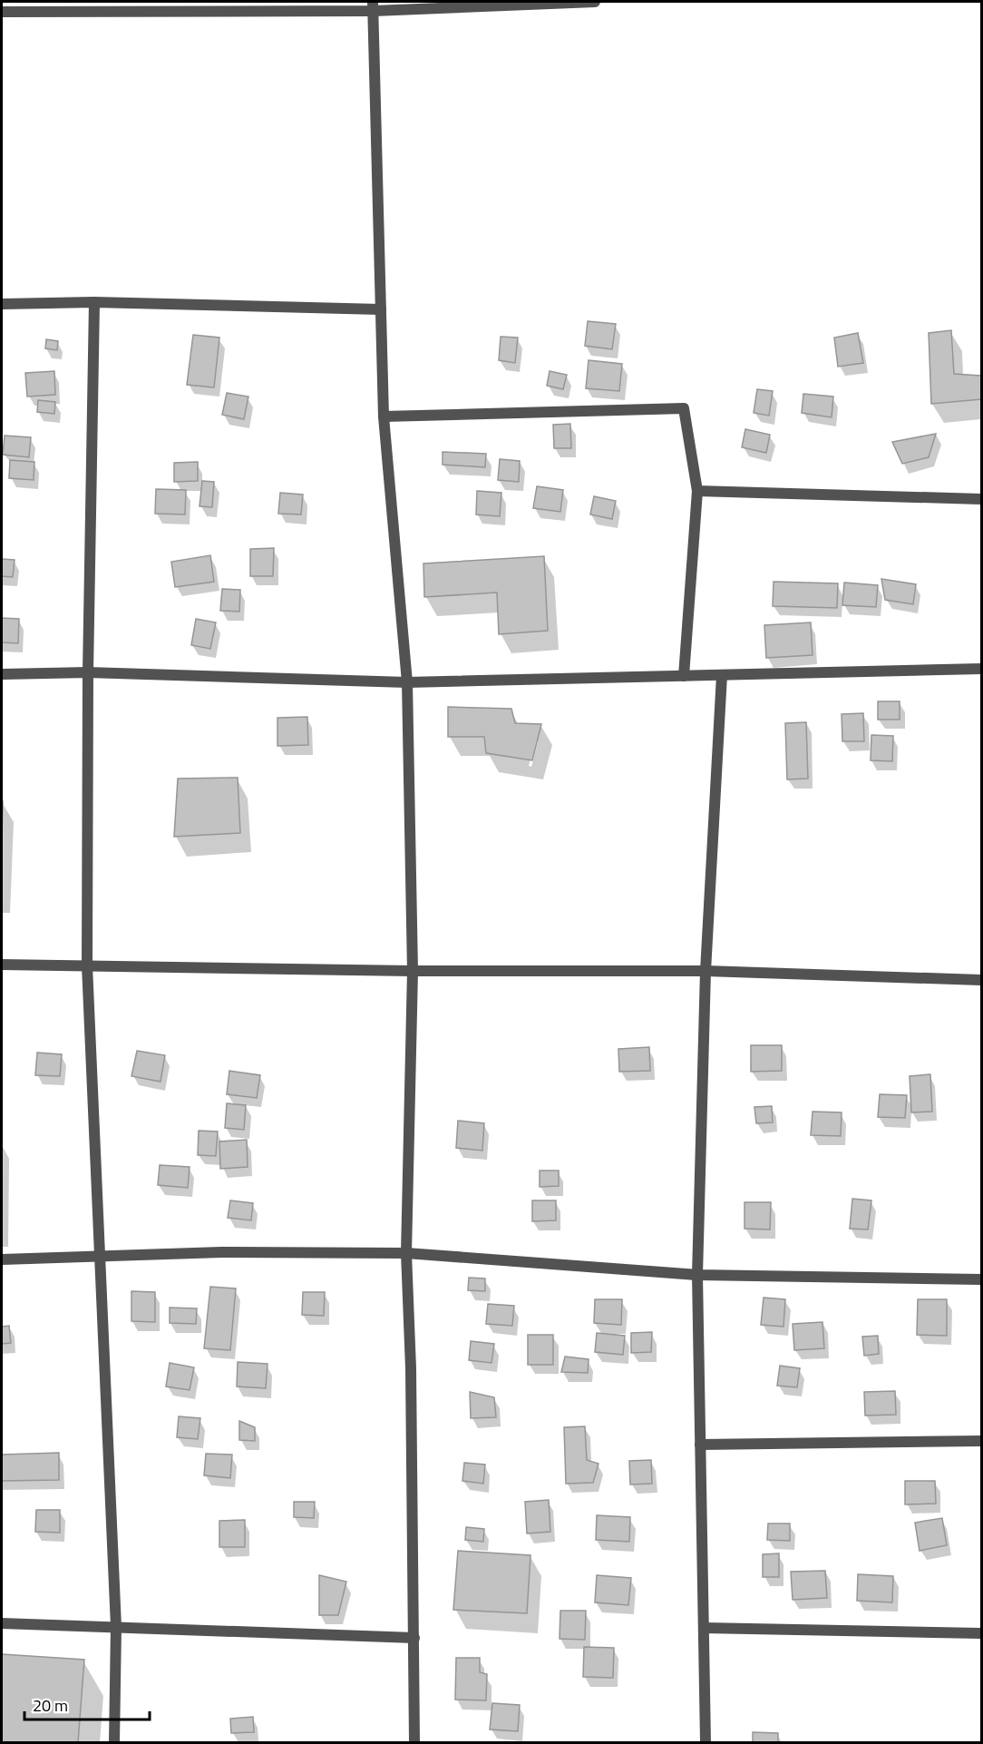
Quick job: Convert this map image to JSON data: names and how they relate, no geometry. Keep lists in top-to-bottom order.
{
  "scale_bar": "20 m"
}
